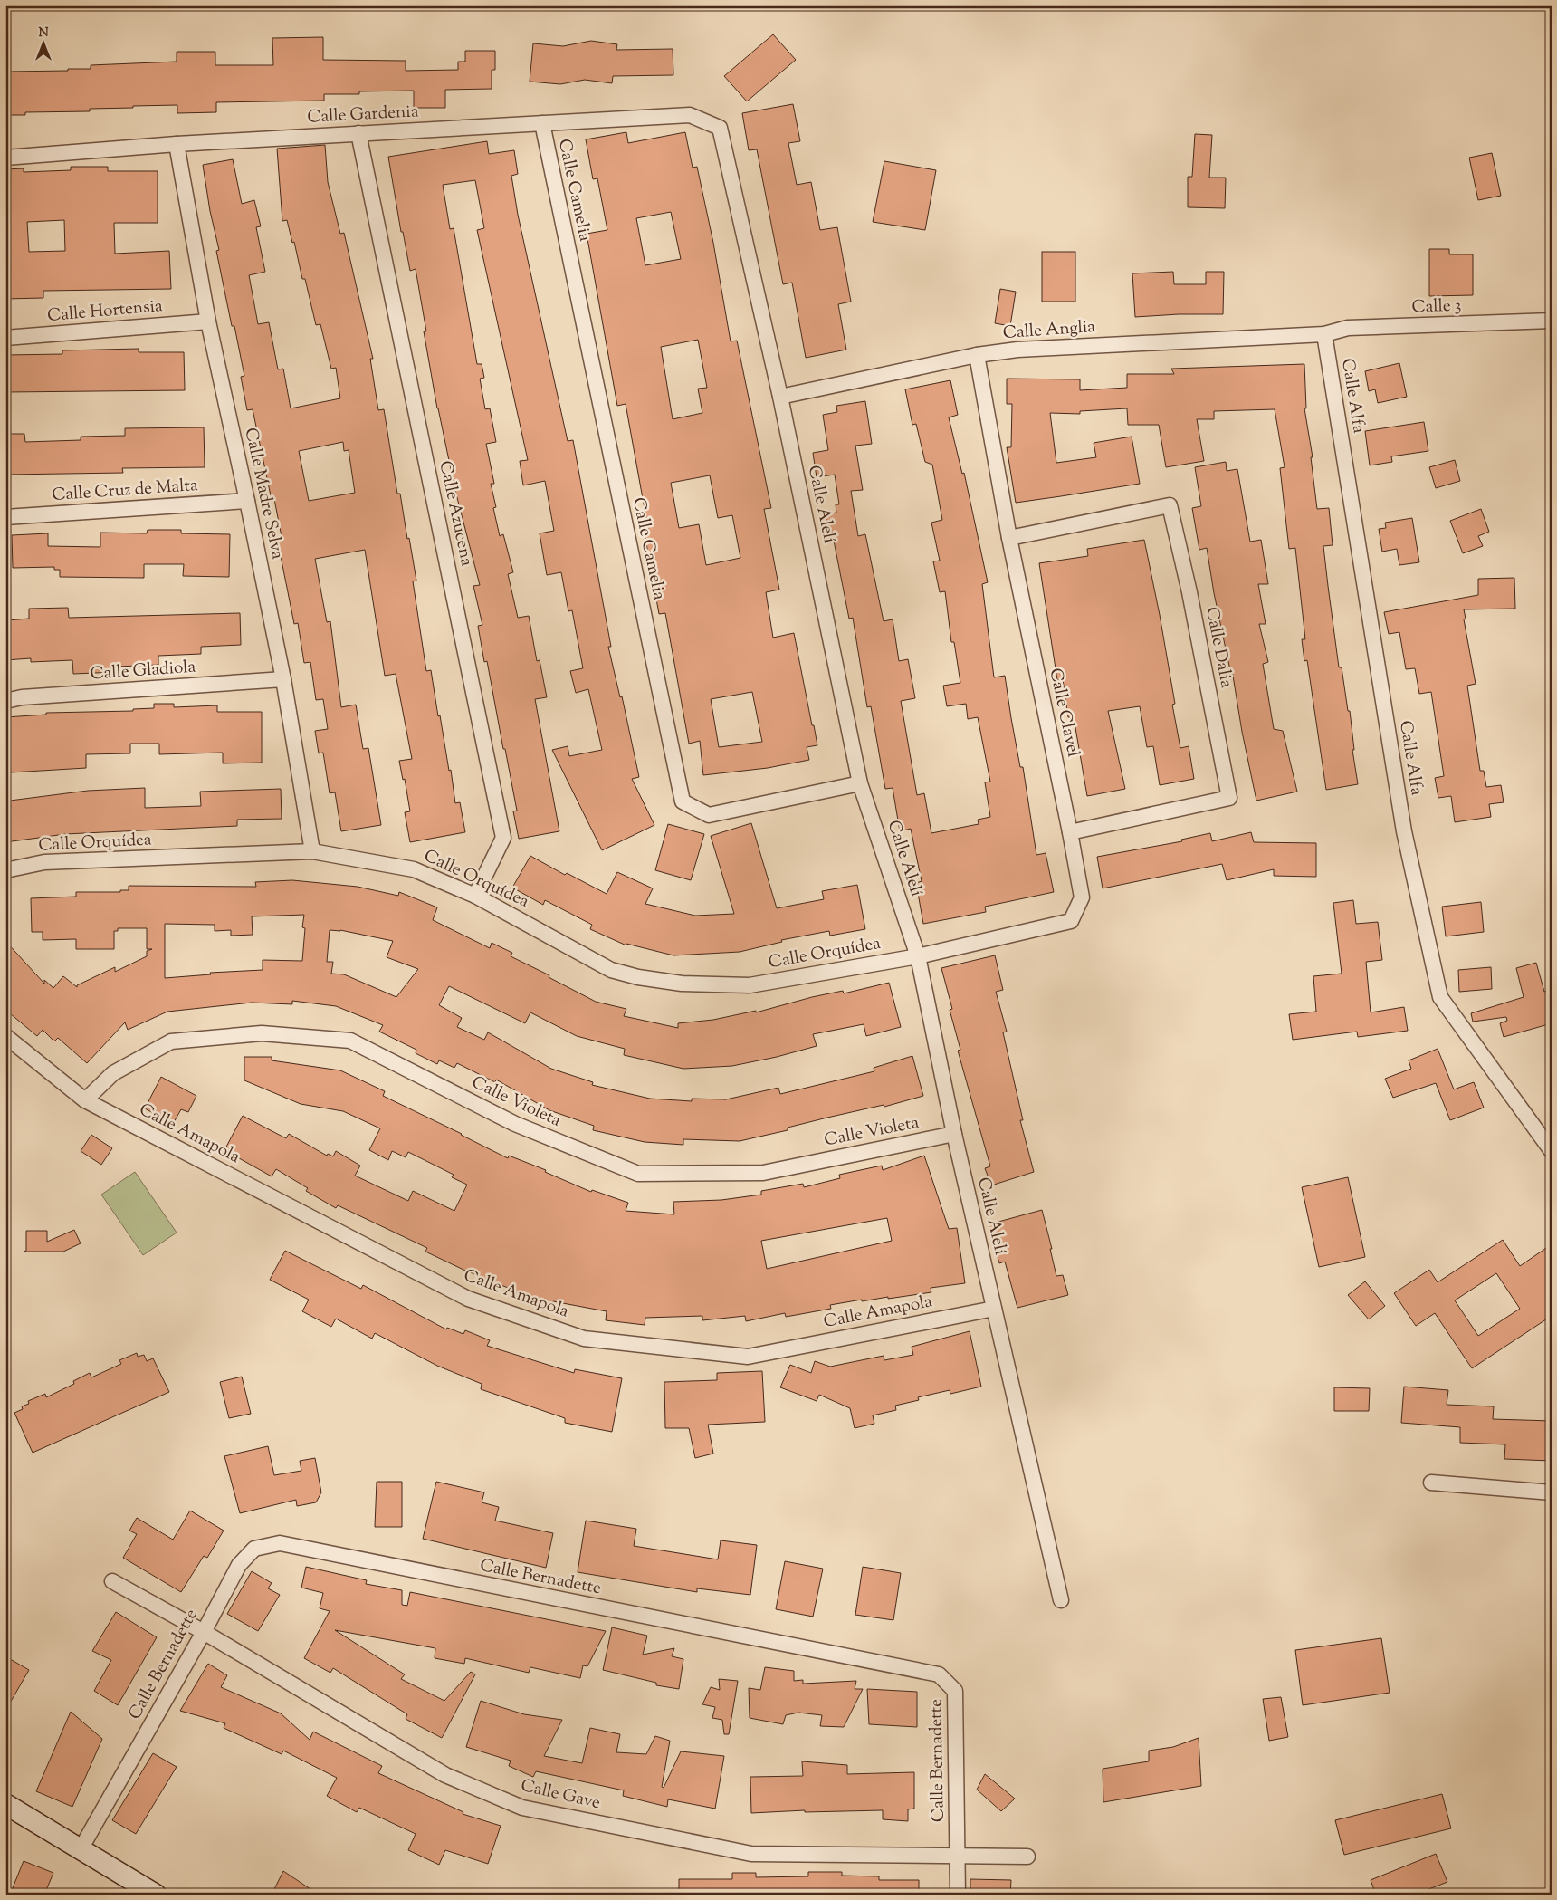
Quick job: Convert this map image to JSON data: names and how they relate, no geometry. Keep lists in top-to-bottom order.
{
  "streets": {
    "street": [
      "Calle Gardenia",
      "Calle Camelia",
      "Calle 3",
      "Calle Hortensia",
      "Calle Anglia",
      "Calle Alfa",
      "Calle Cruz de Malta",
      "Calle Madre Selva",
      "Calle Alelí",
      "Calle Azucena",
      "Calle Dalia",
      "Calle Gladiola",
      "Calle Clavel",
      "Calle Orquídea",
      "Calle Violeta",
      "Calle Amapola",
      "Calle Bernadette",
      "Calle Gave"
    ]
  },
  "crossings": [
    ["Calle Gardenia", "Calle Camelia"],
    ["Calle Gardenia", "Calle Madre Selva"],
    ["Calle Gardenia", "Calle Alelí"],
    ["Calle Gardenia", "Calle Azucena"],
    ["Calle Camelia", "Calle Alelí"],
    ["Calle 3", "Calle Anglia"],
    ["Calle 3", "Calle Alfa"],
    ["Calle Hortensia", "Calle Madre Selva"],
    ["Calle Anglia", "Calle Alfa"],
    ["Calle Anglia", "Calle Alelí"],
    ["Calle Anglia", "Calle Clavel"],
    ["Calle Cruz de Malta", "Calle Madre Selva"],
    ["Calle Madre Selva", "Calle Gladiola"],
    ["Calle Madre Selva", "Calle Orquídea"],
    ["Calle Alelí", "Calle Clavel"],
    ["Calle Alelí", "Calle Orquídea"],
    ["Calle Alelí", "Calle Violeta"],
    ["Calle Alelí", "Calle Amapola"],
    ["Calle Azucena", "Calle Orquídea"],
    ["Calle Dalia", "Calle Clavel"],
    ["Calle Clavel", "Calle Orquídea"],
    ["Calle Violeta", "Calle Amapola"],
    ["Calle Bernadette", "Calle Gave"]
  ],
  "north": "top"
}
